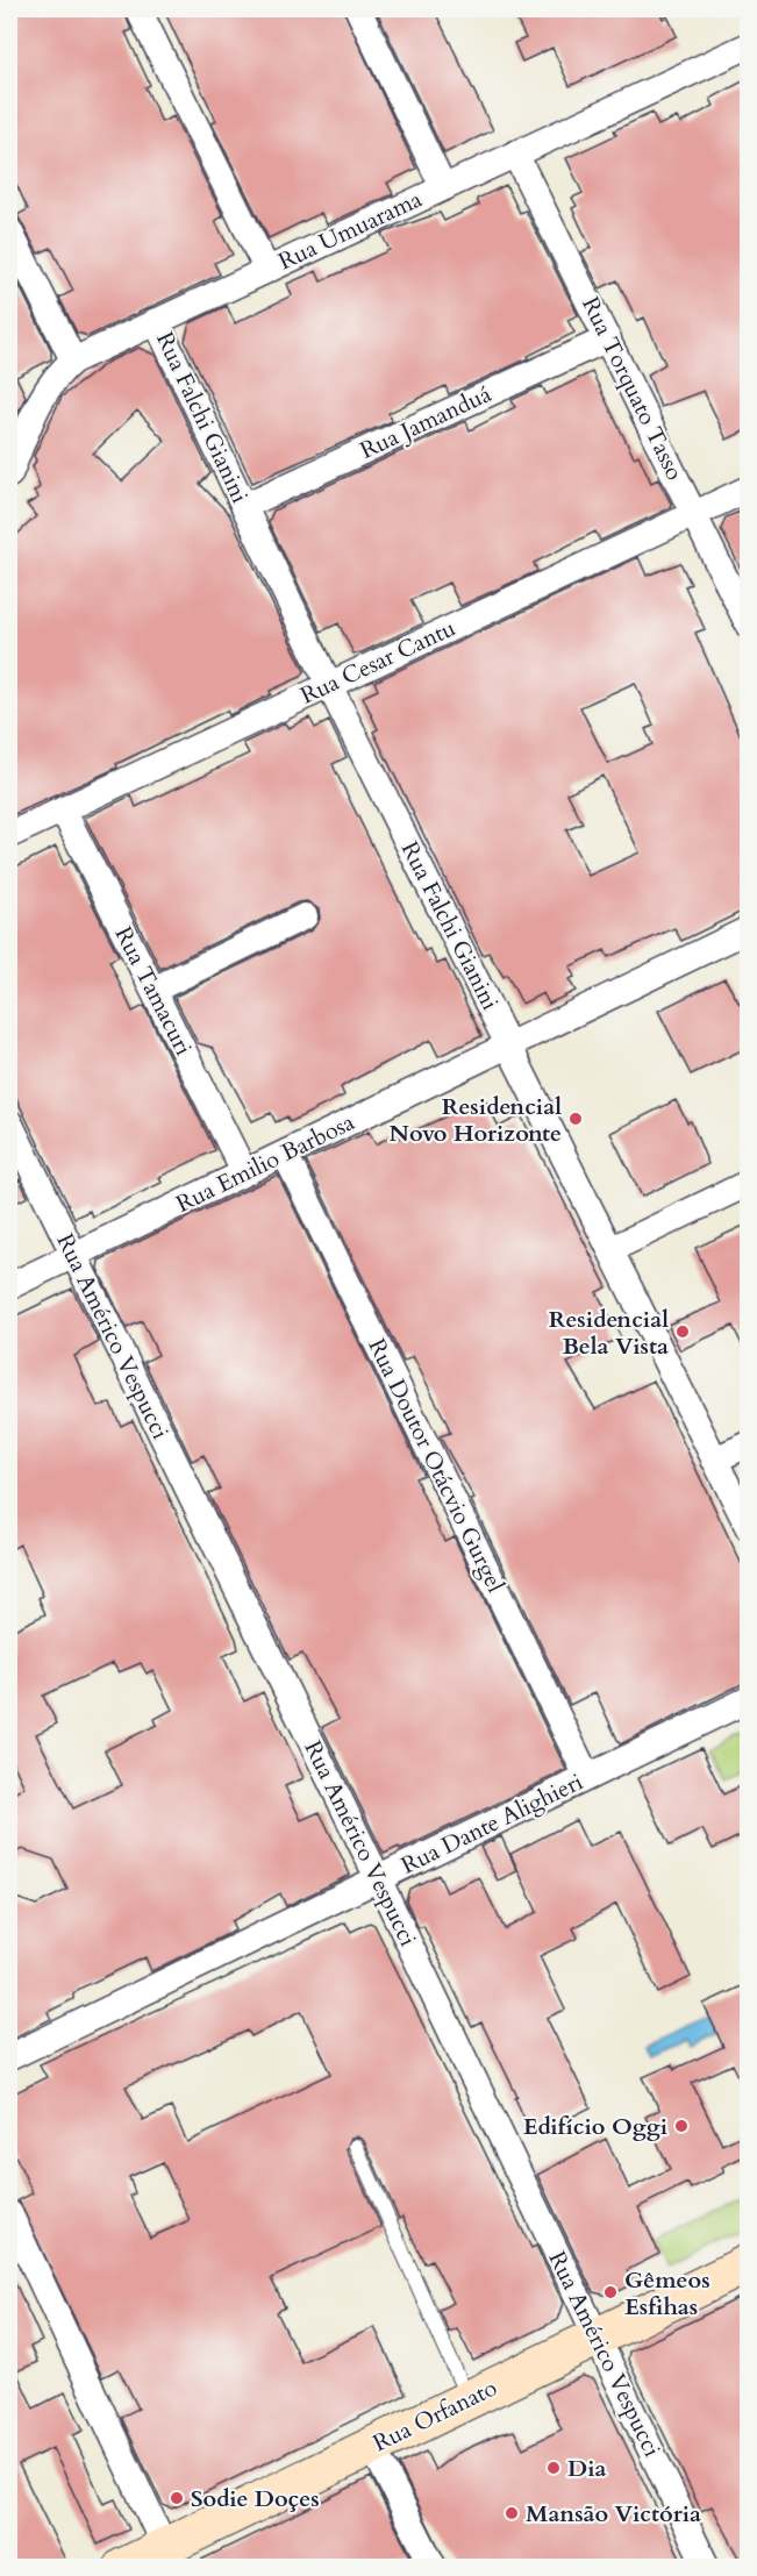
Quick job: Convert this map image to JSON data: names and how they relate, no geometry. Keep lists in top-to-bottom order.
{
  "streets": {
    "main road": ["Rua Orfanato"],
    "street": [
      "Rua Umuarama",
      "Rua Torquato Tasso",
      "Rua Falchi Gianini",
      "Rua Jamanduá",
      "Rua Cesar Cantu",
      "Rua Tamacuri",
      "Rua Emilio Barbosa",
      "Rua Américo Vespucci",
      "Rua Doutor Otácvio Gurgel",
      "Rua Dante Alighieri"
    ]
  },
  "crossings": [
    ["Rua Umuarama", "Rua Torquato Tasso"],
    ["Rua Umuarama", "Rua Falchi Gianini"],
    ["Rua Torquato Tasso", "Rua Jamanduá"],
    ["Rua Torquato Tasso", "Rua Cesar Cantu"],
    ["Rua Falchi Gianini", "Rua Jamanduá"],
    ["Rua Falchi Gianini", "Rua Cesar Cantu"],
    ["Rua Falchi Gianini", "Rua Emilio Barbosa"],
    ["Rua Cesar Cantu", "Rua Tamacuri"],
    ["Rua Tamacuri", "Rua Emilio Barbosa"],
    ["Rua Emilio Barbosa", "Rua Américo Vespucci"],
    ["Rua Emilio Barbosa", "Rua Doutor Otácvio Gurgel"],
    ["Rua Américo Vespucci", "Rua Dante Alighieri"],
    ["Rua Américo Vespucci", "Rua Orfanato"],
    ["Rua Doutor Otácvio Gurgel", "Rua Dante Alighieri"]
  ],
  "places": [
    "Residencial Novo Horizonte",
    "Residencial Bela Vista",
    "Edifício Oggi",
    "Gêmeos Esfihas",
    "Dia",
    "Sodie Doçes",
    "Mansão Victória"
  ]
}
